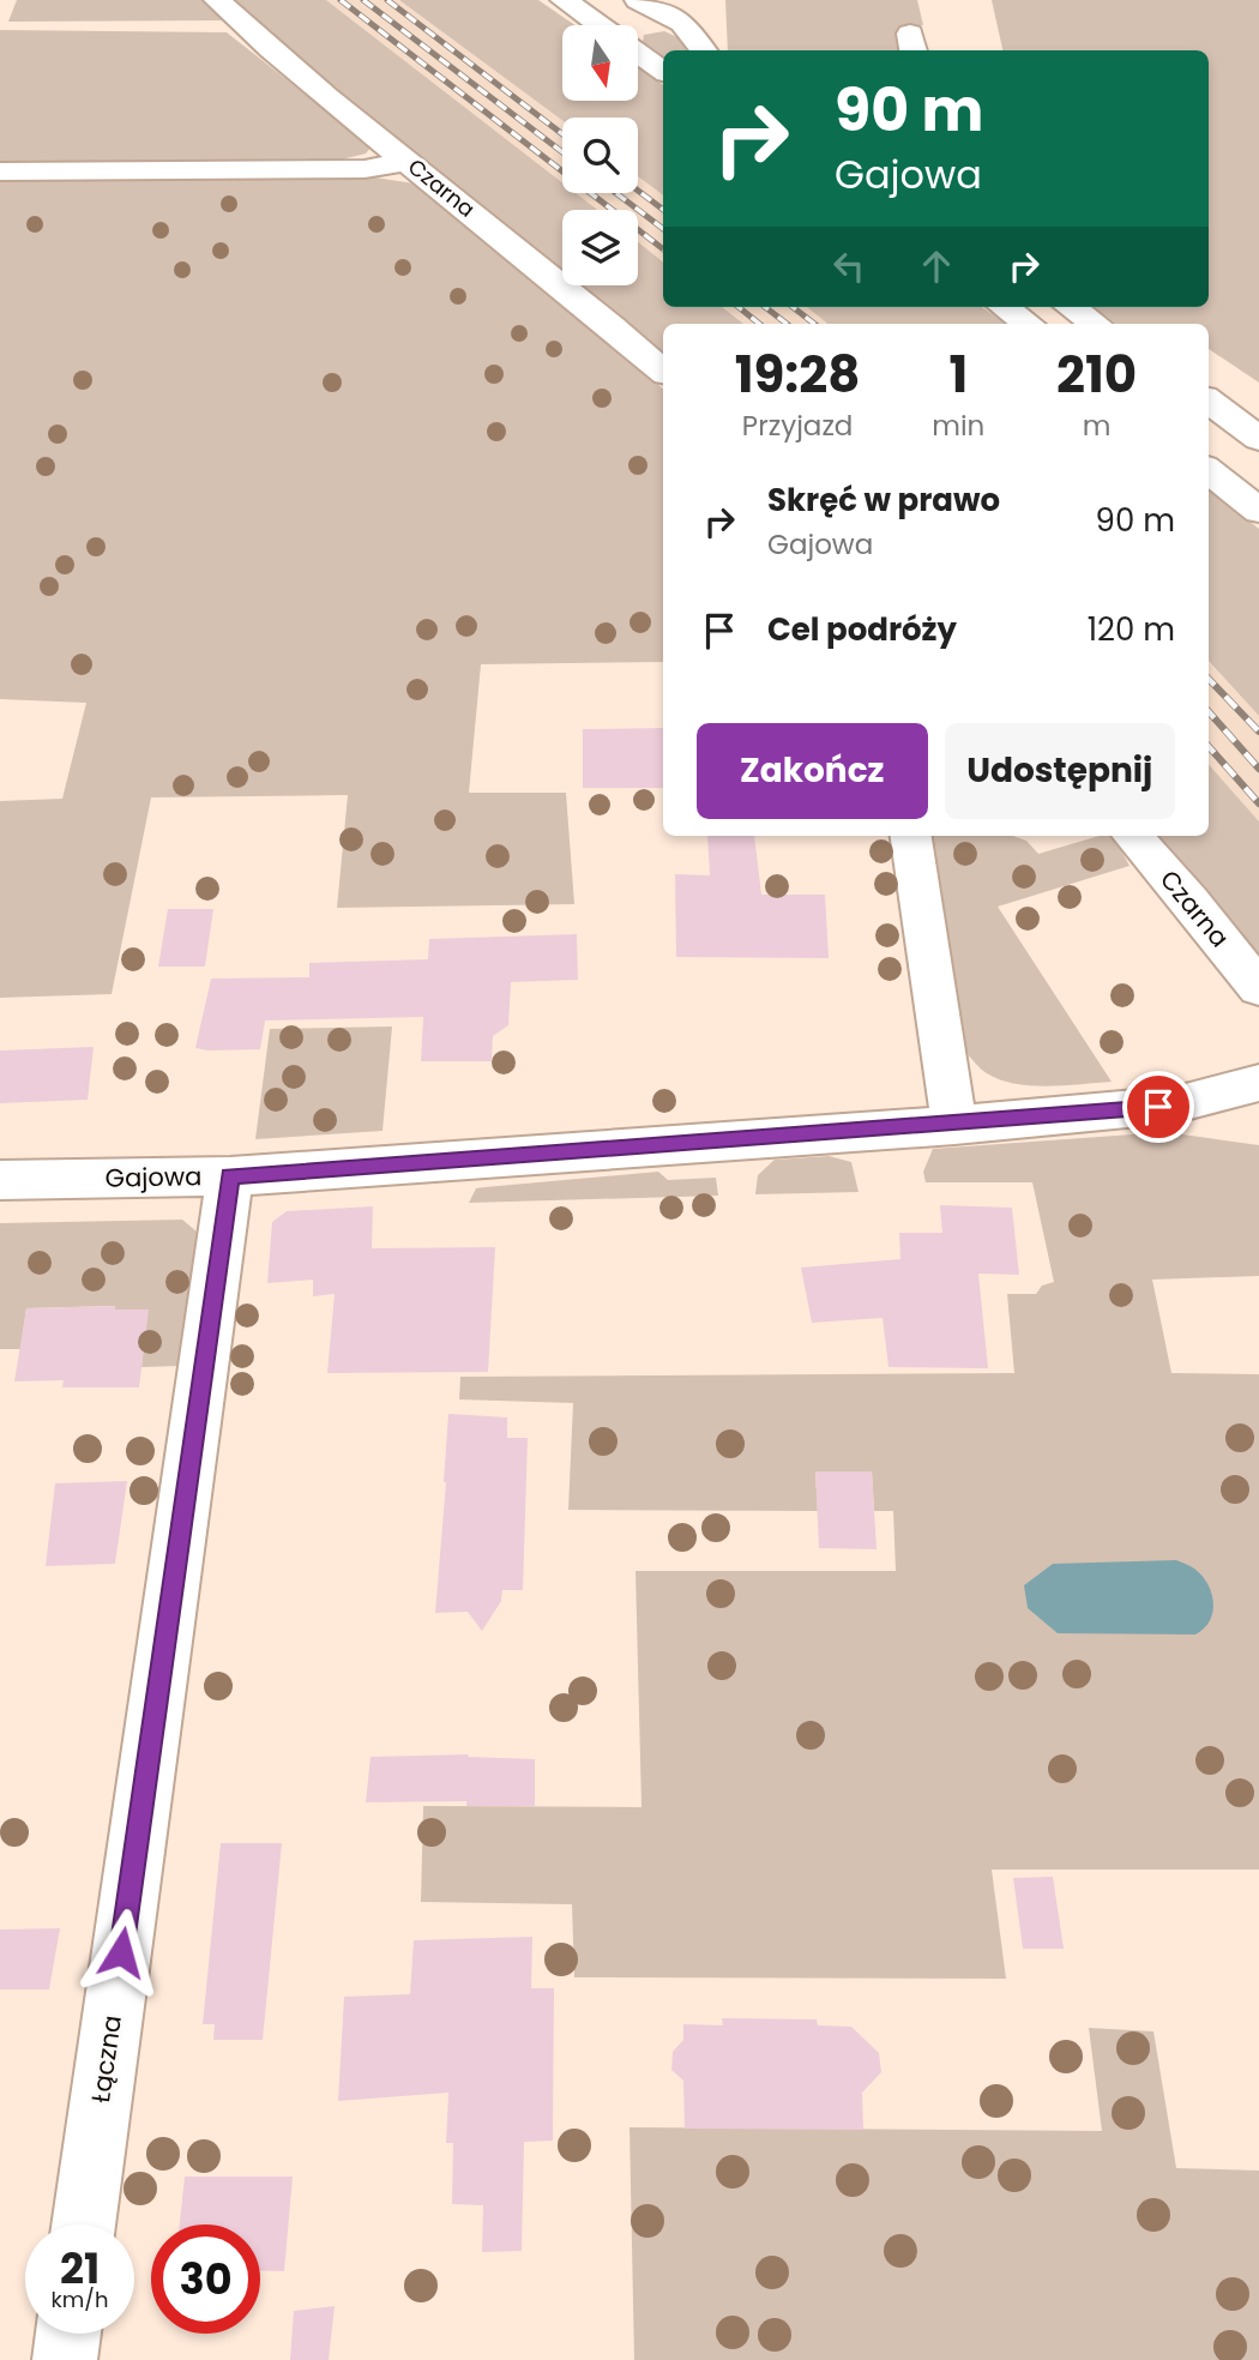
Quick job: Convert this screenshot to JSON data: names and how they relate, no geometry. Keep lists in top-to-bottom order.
{
  "streets": {
    "street": ["Czarna", "Gajowa", "Łączna"]
  },
  "crossings": [
    ["Gajowa", "Łączna"]
  ],
  "north": "bottom",
  "page": {
    "turn": ["90 m", "Gajowa"],
    "eta": [
      "19:28",
      "Przyjazd",
      "1",
      "min",
      "210",
      "m"
    ],
    "list": [
      {
        "name": "Skręć w prawo",
        "note": "Gajowa",
        "value": "90 m"
      },
      {
        "name": "Cel podróży",
        "value": "120 m"
      }
    ],
    "buttons": ["Zakończ", "Udostępnij"],
    "speed": "21 km/h",
    "limit": "30"
  }
}
